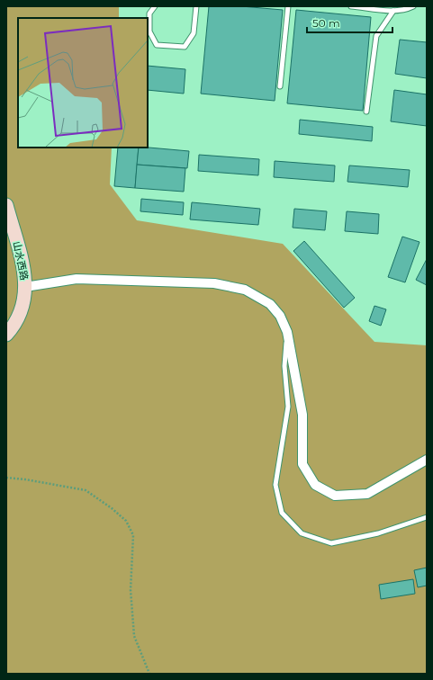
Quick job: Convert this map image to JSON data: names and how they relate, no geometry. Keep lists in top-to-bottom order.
{
  "streets": {
    "street": ["山水西路"]
  },
  "scale_bar": "50 m"
}
